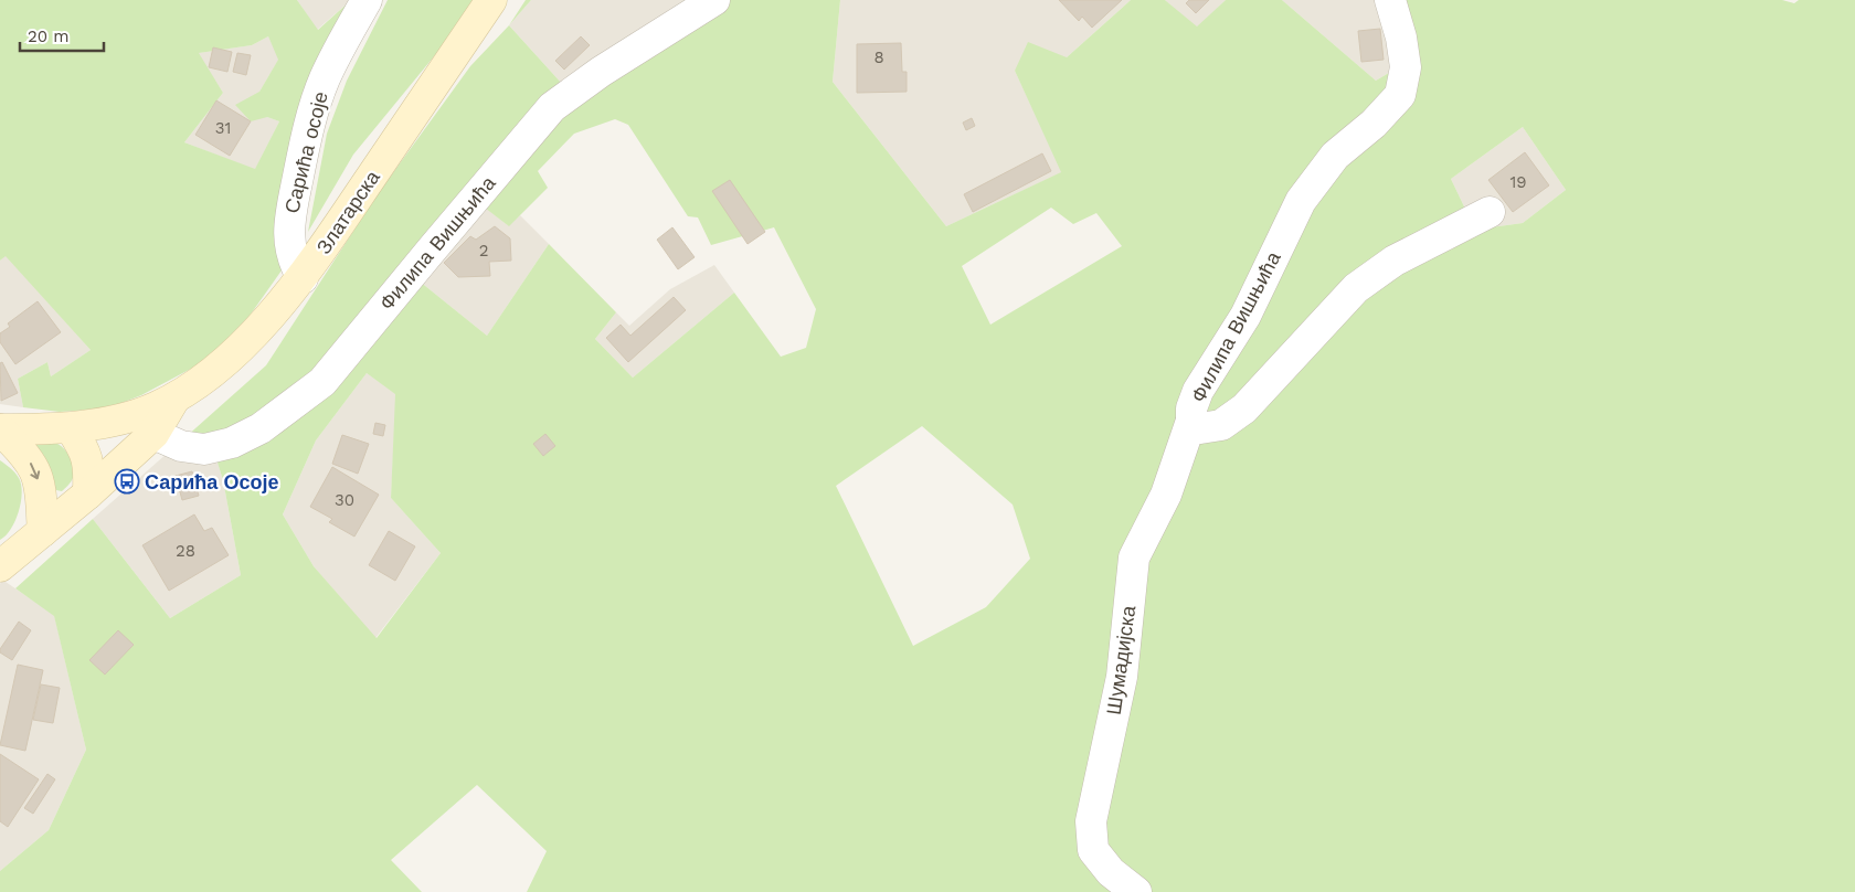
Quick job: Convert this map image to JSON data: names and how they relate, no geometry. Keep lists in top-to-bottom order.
{
  "streets": {
    "main road": ["Златарска"],
    "street": ["Сарића осоје", "Филипа Вишњића", "Шумадијска"]
  },
  "crossings": [
    ["Сарића осоје", "Златарска"],
    ["Филипа Вишњића", "Шумадијска"]
  ],
  "places": {
    "bus stop": ["Сарића Осоје"]
  },
  "house_numbers": [
    "8",
    "31",
    "19",
    "2",
    "30",
    "28"
  ],
  "scale_bar": "20 m"
}
